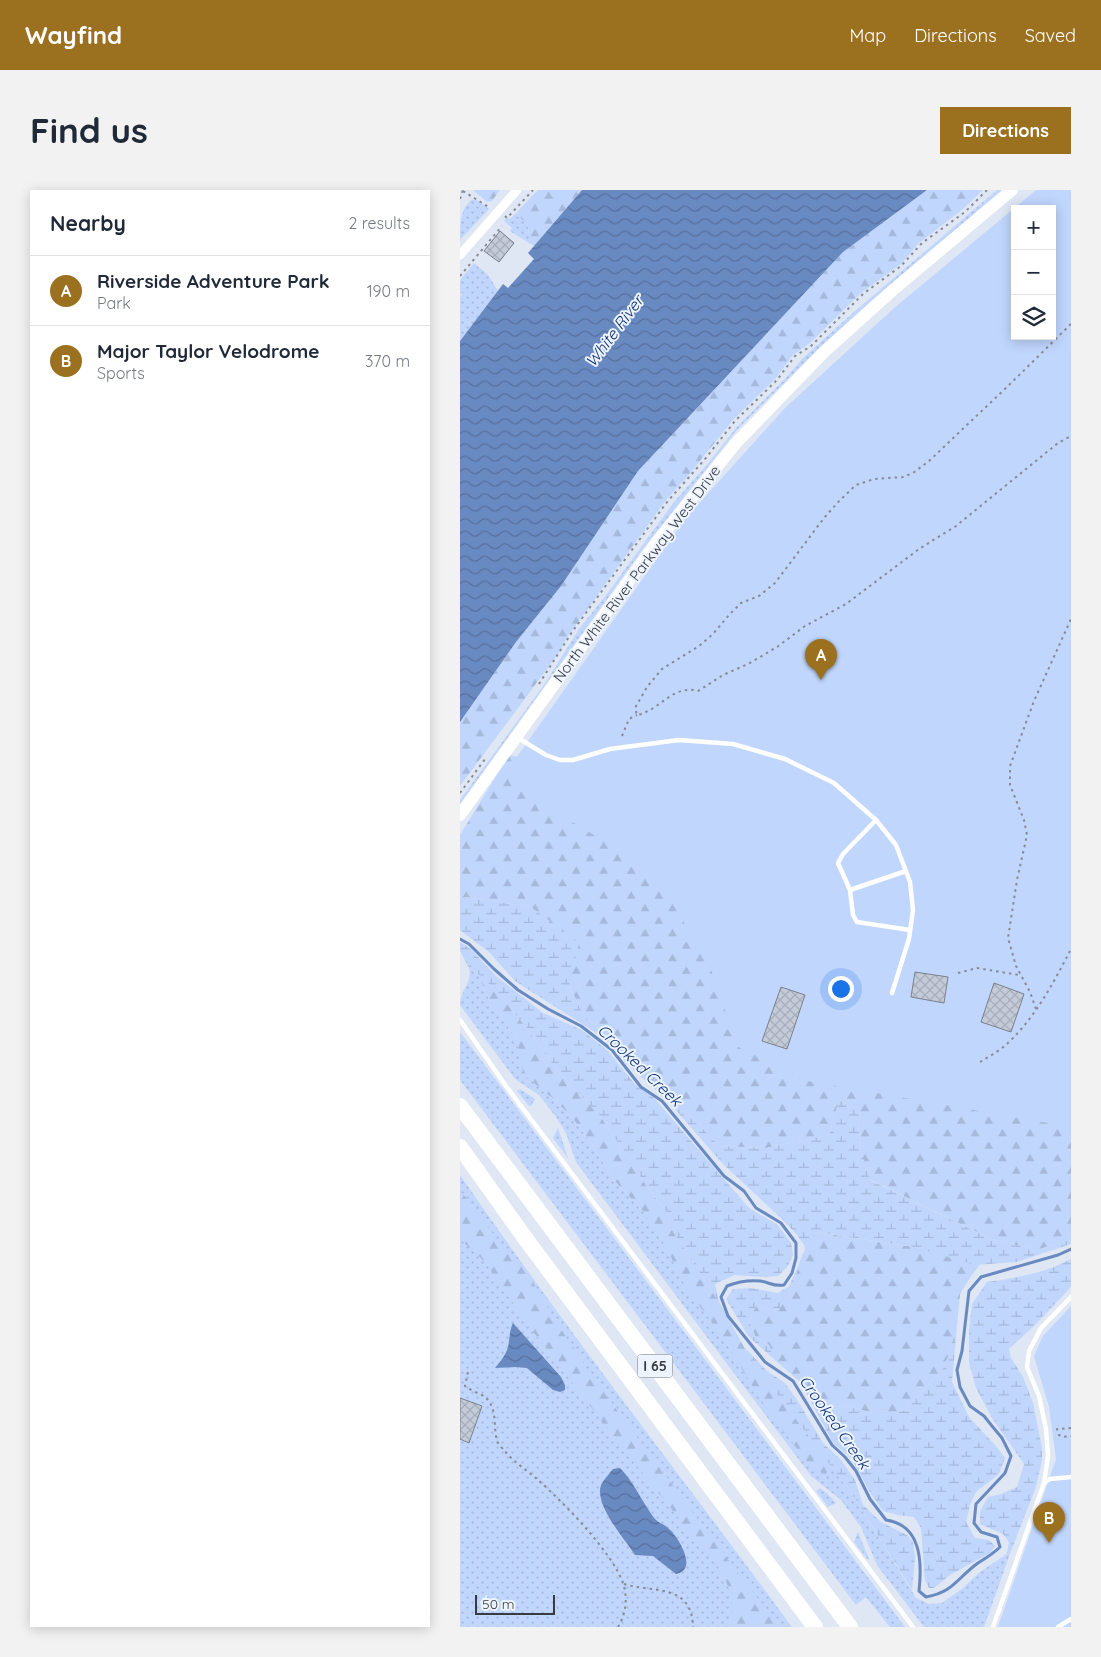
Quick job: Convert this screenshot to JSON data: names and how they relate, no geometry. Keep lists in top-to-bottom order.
{
  "streets": {
    "highway": ["I 65"],
    "street": ["North White River Parkway West Drive"]
  },
  "water": ["White River", "Crooked Creek"],
  "scale_bar": "50 m",
  "page": {
    "header": "Wayfind",
    "nav": ["Map", "Directions", "Saved"],
    "buttons": "Directions",
    "title": "Find us",
    "heading": ["Nearby", "2 results"],
    "map_buttons": ["+", "−"],
    "list": [
      {
        "mark": "A",
        "name": "Riverside Adventure Park",
        "note": "Park",
        "value": "190 m"
      },
      {
        "mark": "B",
        "name": "Major Taylor Velodrome",
        "note": "Sports",
        "value": "370 m"
      }
    ],
    "pins": ["A", "B"],
    "scale": "50 m"
  }
}
